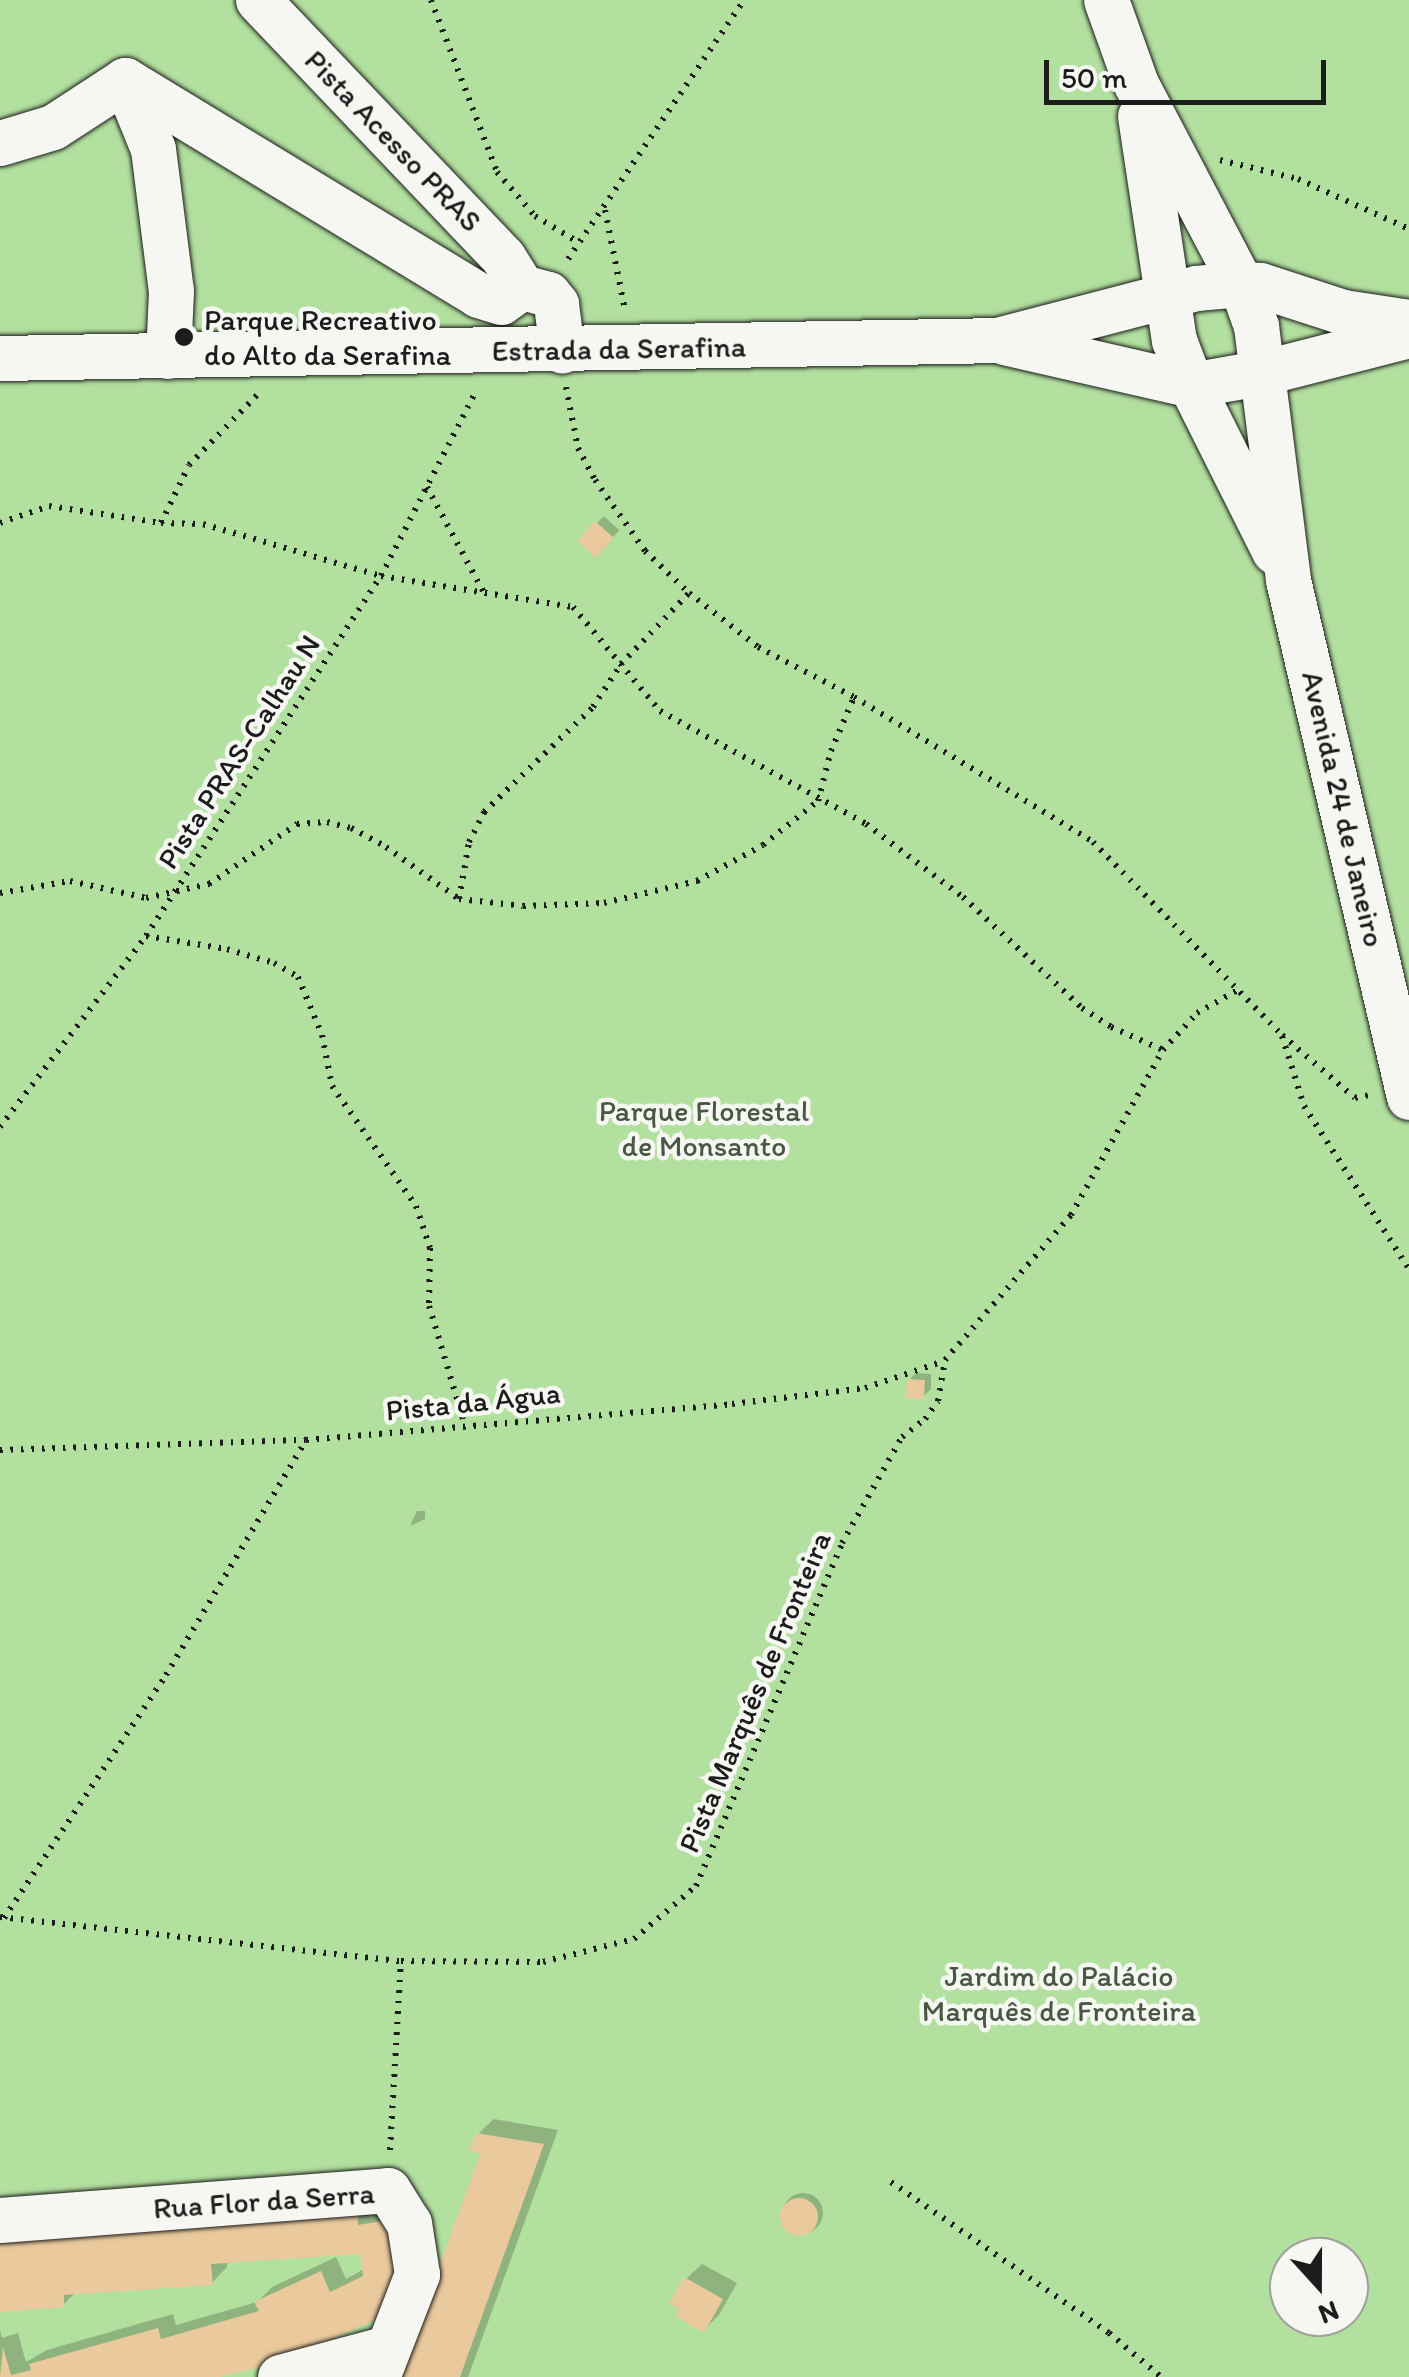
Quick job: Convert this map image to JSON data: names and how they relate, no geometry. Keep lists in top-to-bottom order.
{
  "streets": {
    "street": [
      "Pista Acesso PRAS",
      "Estrada da Serafina",
      "Avenida 24 de Janeiro",
      "Rua Flor da Serra"
    ],
    "path": ["Pista PRAS-Calhau N", "Pista da Água", "Pista Marquês de Fronteira"]
  },
  "crossings": [
    ["Estrada da Serafina", "Pista PRAS-Calhau N"],
    ["Estrada da Serafina", "Avenida 24 de Janeiro"],
    ["Pista da Água", "Pista Marquês de Fronteira"]
  ],
  "parks": ["Parque Florestal de Monsanto", "Jardim do Palácio Marquês de Fronteira"],
  "places": ["Parque Recreativo do Alto da Serafina"],
  "scale_bar": "50 m",
  "north": "bottom"
}
